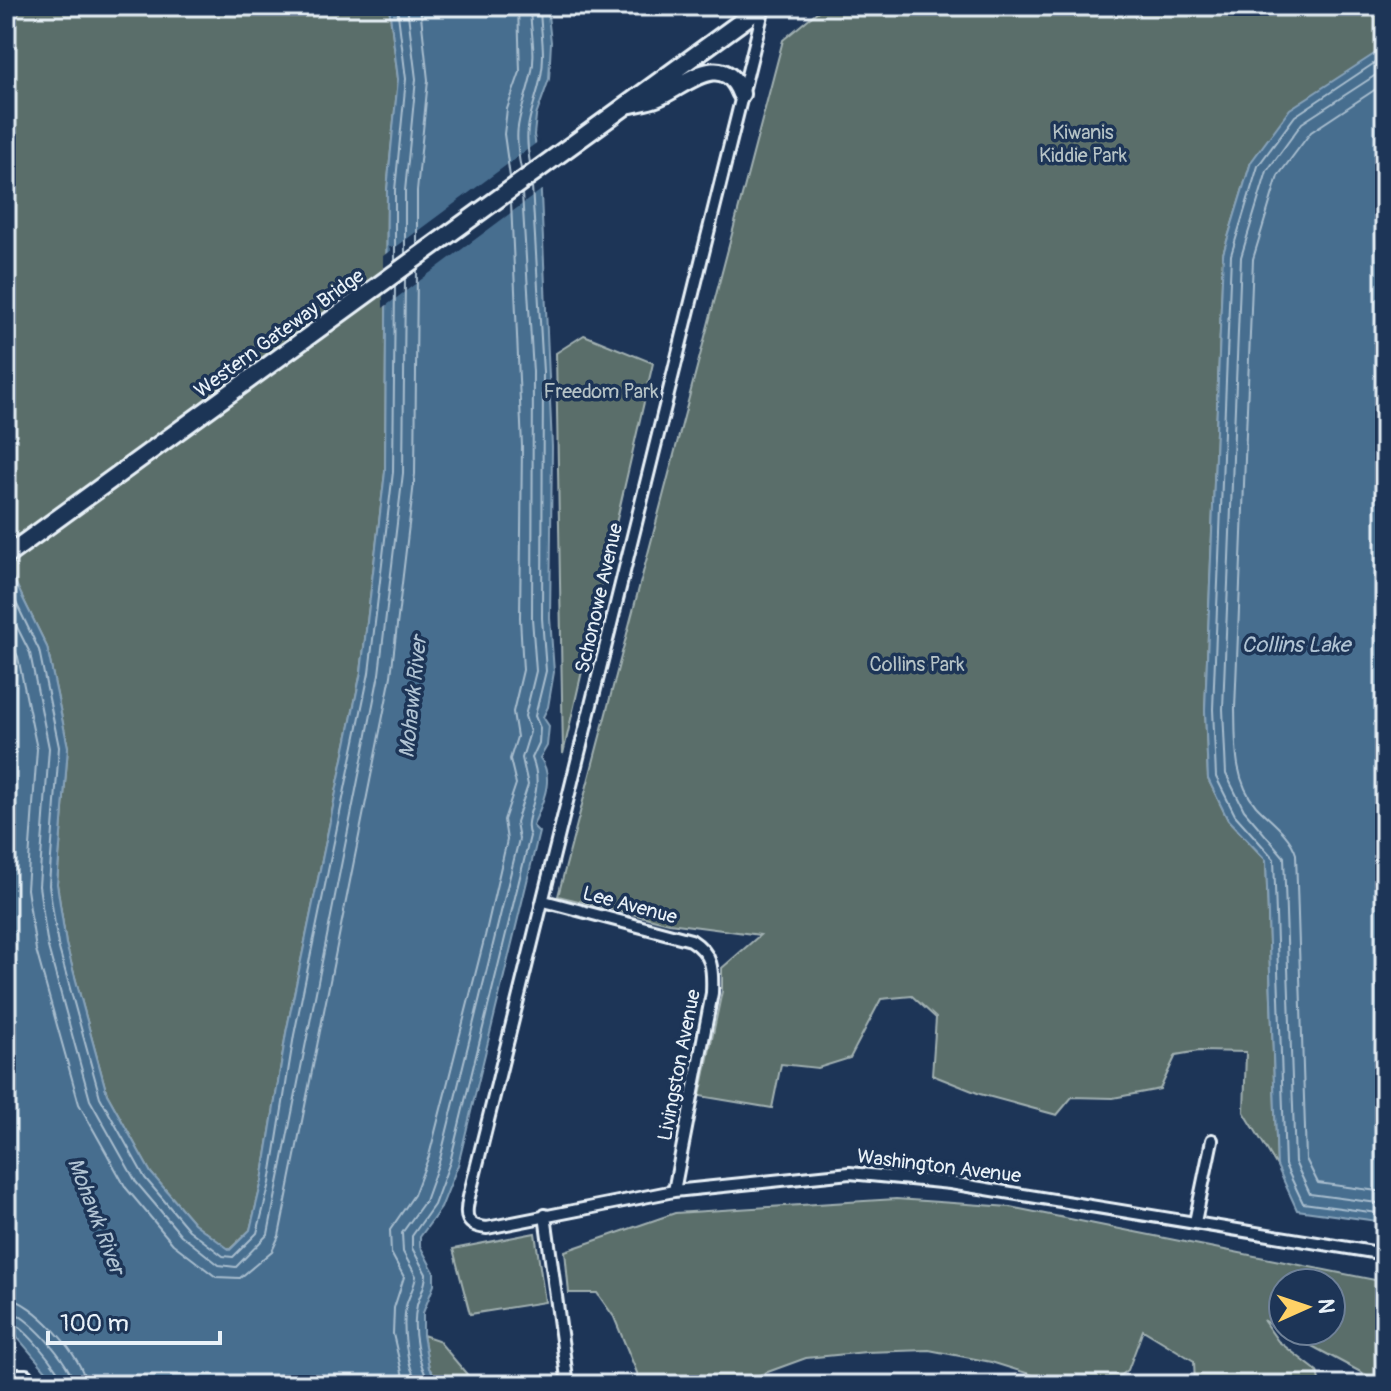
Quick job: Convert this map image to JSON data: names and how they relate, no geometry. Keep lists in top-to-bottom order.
{
  "streets": {
    "main road": ["Western Gateway Bridge"],
    "street": [
      "Schonowe Avenue",
      "Lee Avenue",
      "Livingston Avenue",
      "Washington Avenue"
    ]
  },
  "crossings": [
    ["Western Gateway Bridge", "Schonowe Avenue"],
    ["Schonowe Avenue", "Lee Avenue"],
    ["Schonowe Avenue", "Washington Avenue"],
    ["Lee Avenue", "Livingston Avenue"],
    ["Livingston Avenue", "Washington Avenue"]
  ],
  "water": ["Collins Lake", "Mohawk River"],
  "parks": ["Kiwanis Kiddie Park", "Freedom Park", "Collins Park"],
  "scale_bar": "100 m",
  "north": "right"
}
